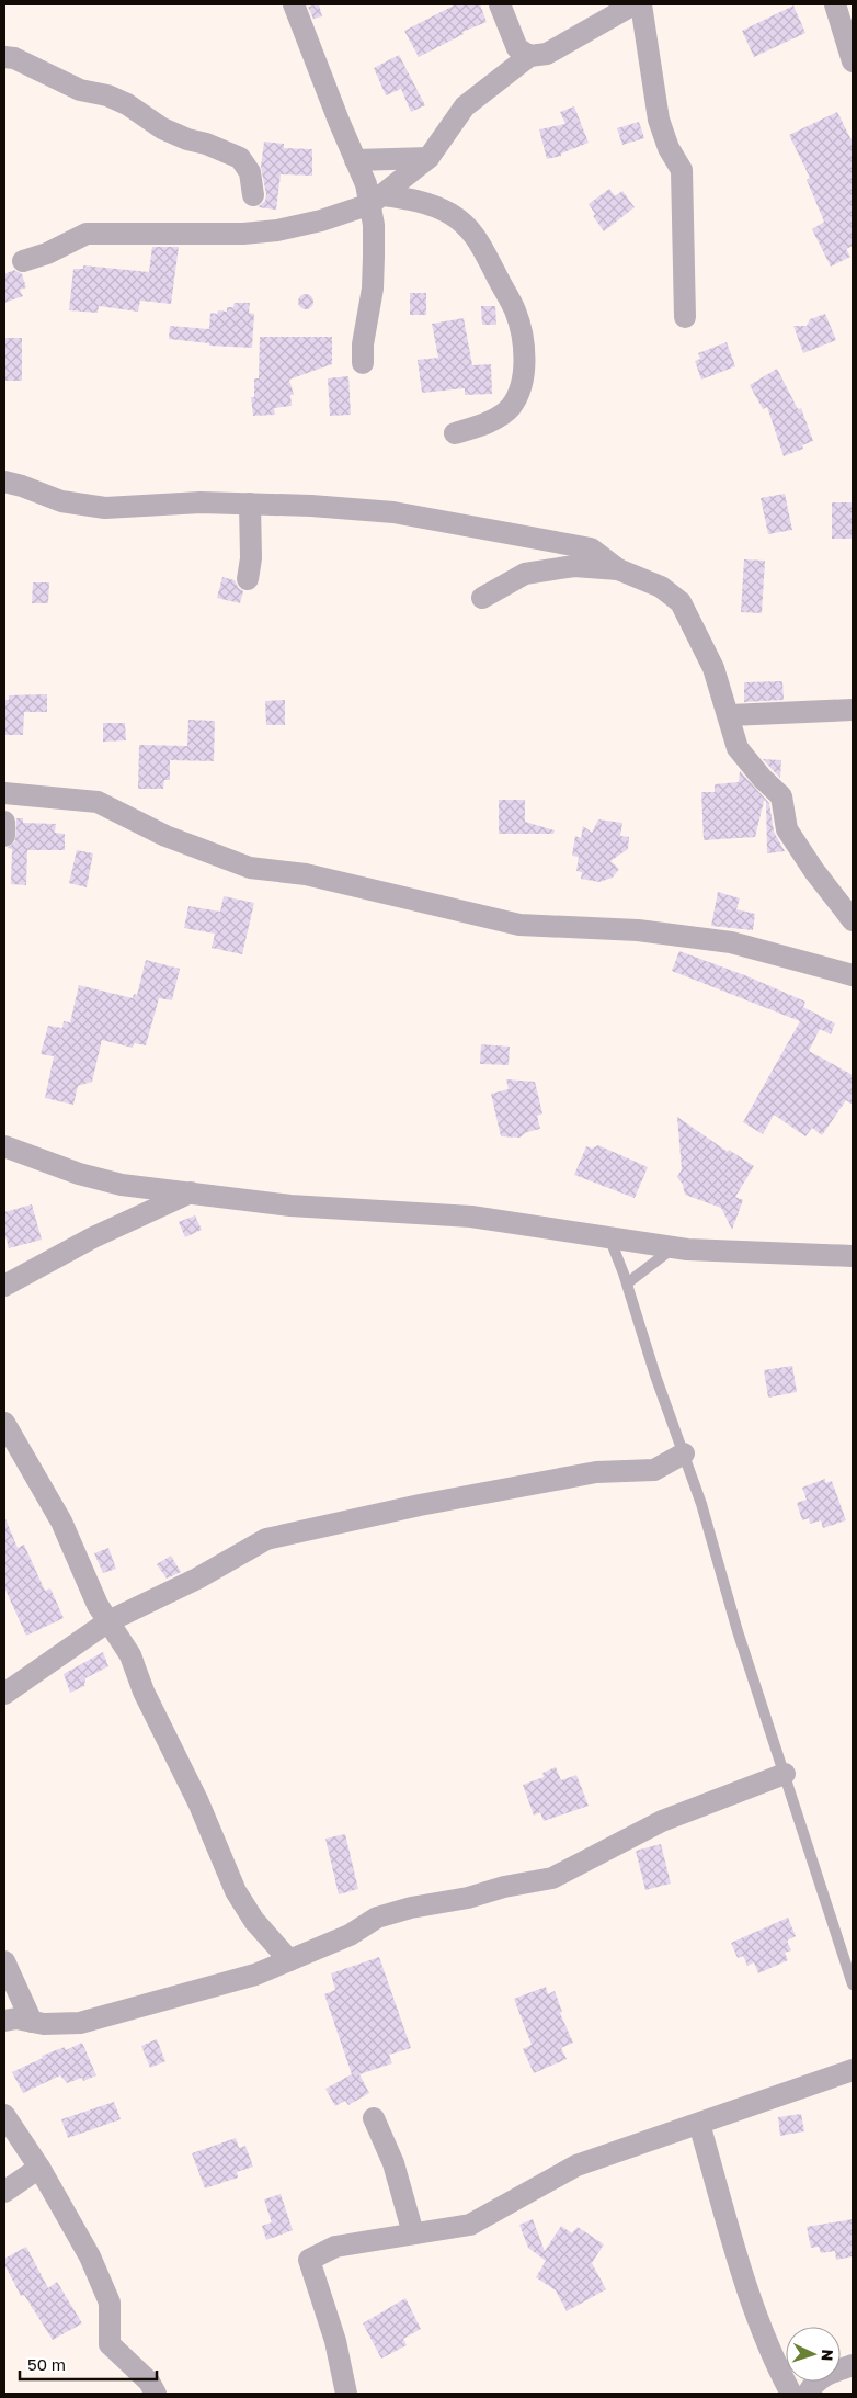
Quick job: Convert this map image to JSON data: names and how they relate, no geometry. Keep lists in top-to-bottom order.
{
  "scale_bar": "50 m",
  "north": "right"
}
